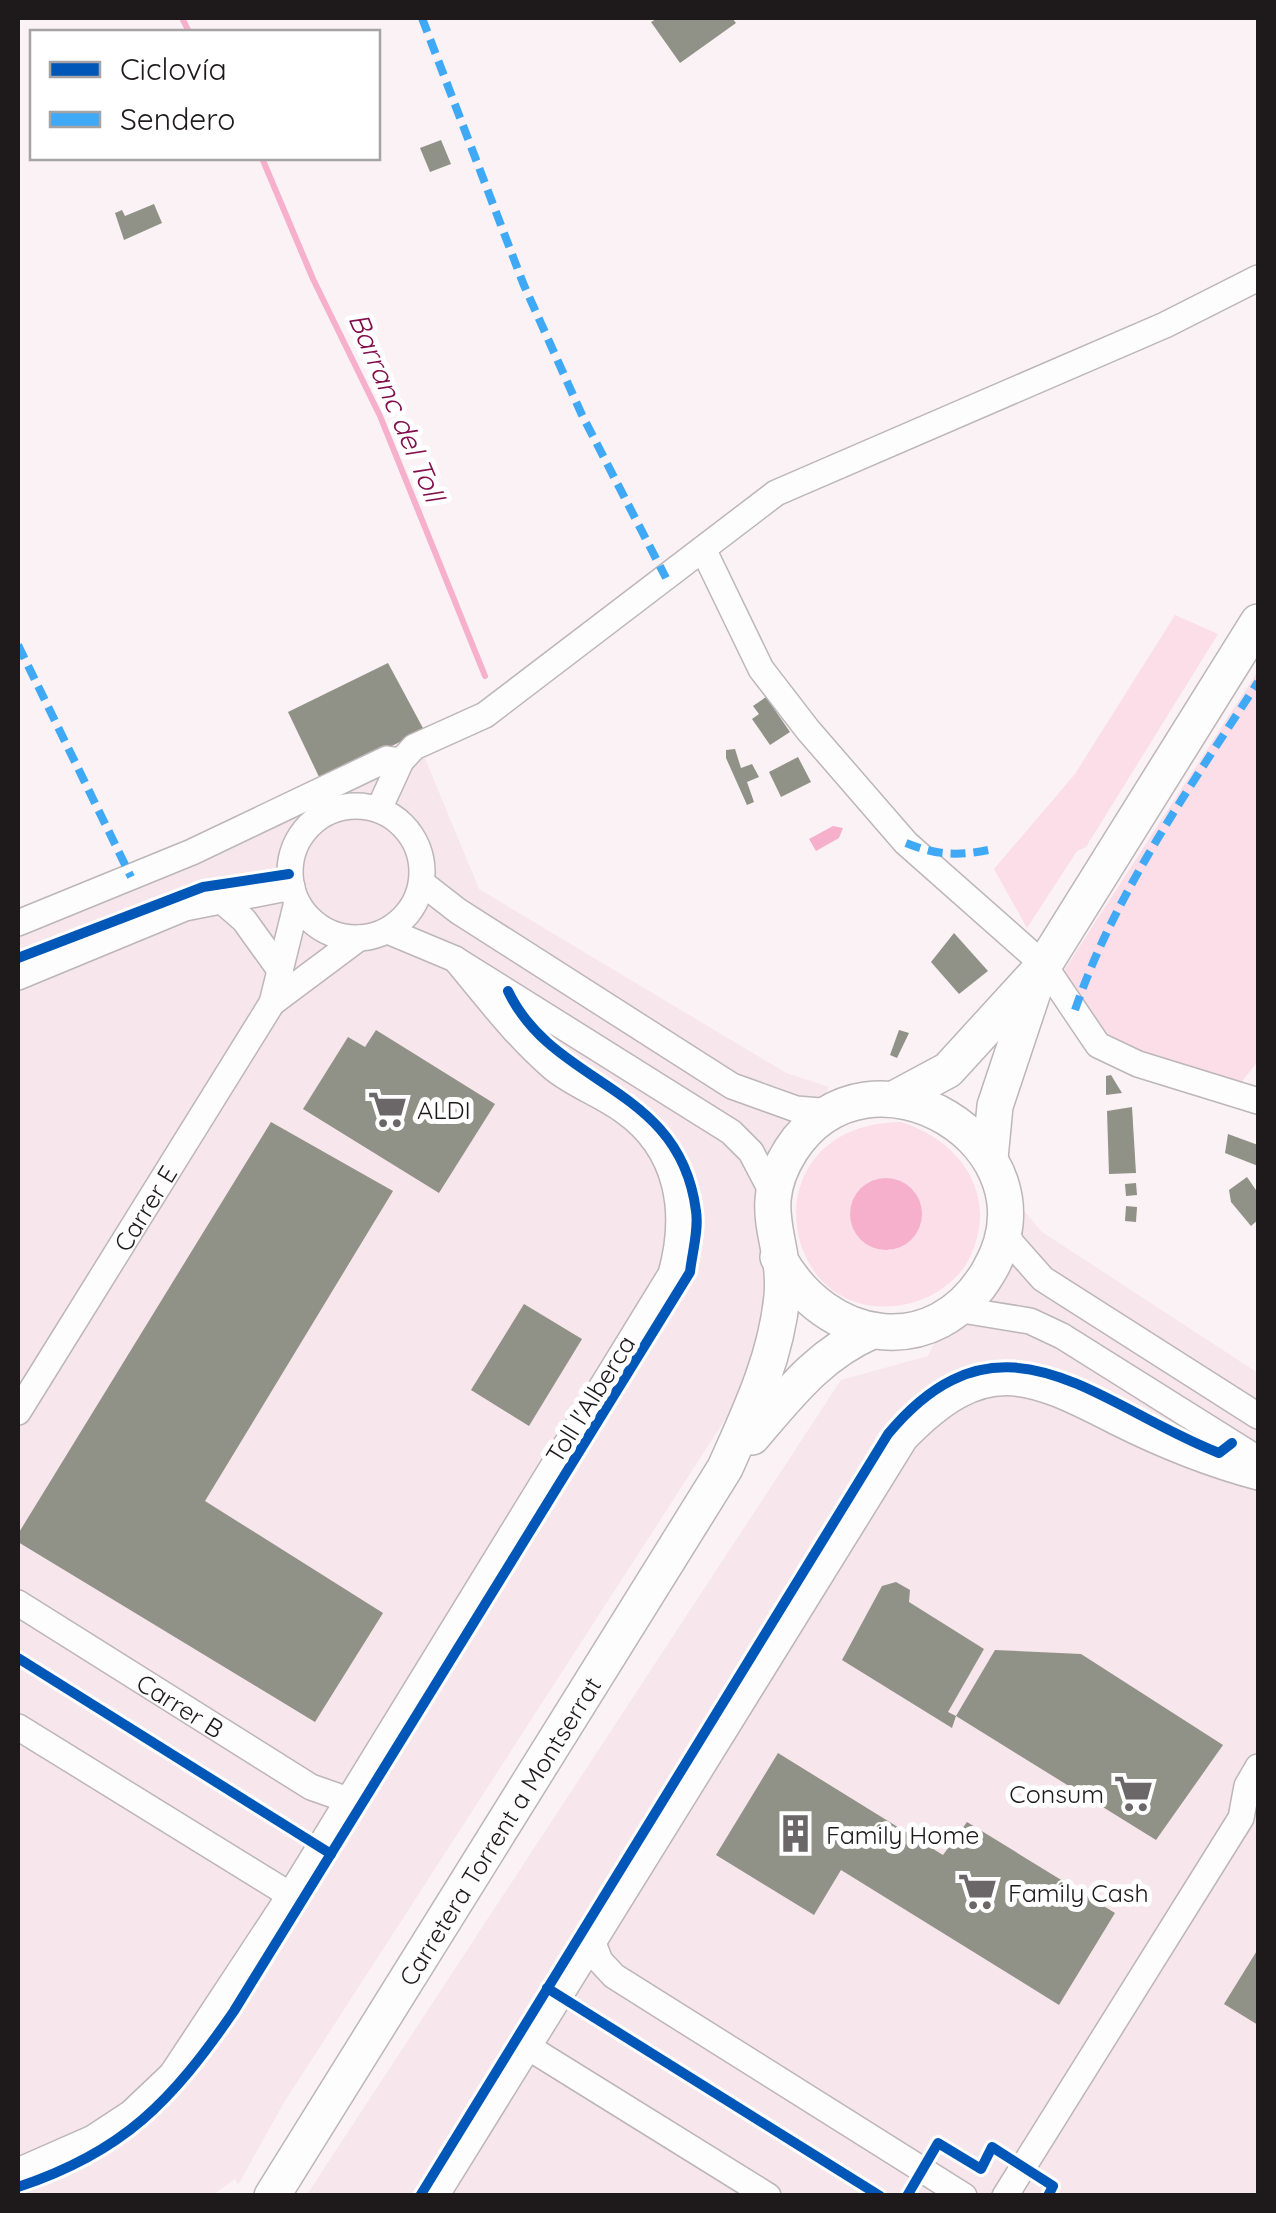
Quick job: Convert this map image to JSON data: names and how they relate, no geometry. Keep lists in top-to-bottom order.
{
  "streets": {
    "main road": ["Carretera Torrent a Montserrat"],
    "street": ["Carrer E", "Carrer B"],
    "cycle path": ["Toll l'Alberca"]
  },
  "water": ["Barranc del Toll"],
  "places": {
    "supermarket": ["ALDI", "Consum", "Family Cash"],
    "building": ["Family Home"]
  },
  "legend": ["Ciclovía", "Sendero"]
}
